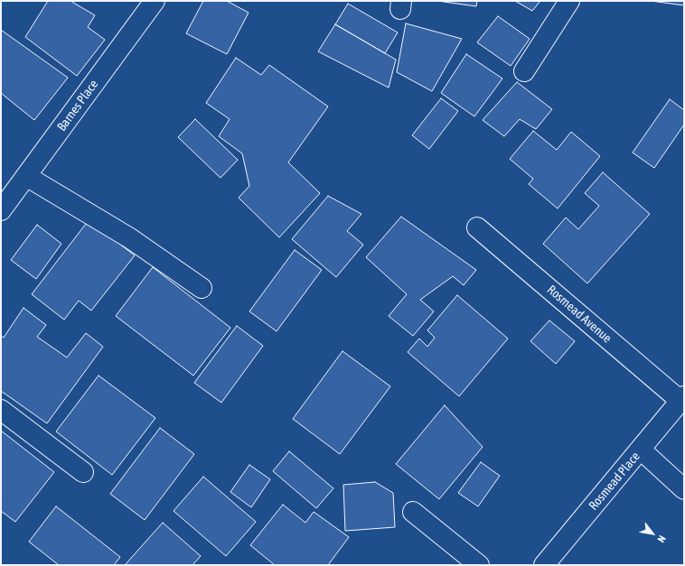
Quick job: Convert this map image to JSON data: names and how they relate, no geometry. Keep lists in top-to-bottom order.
{
  "streets": {
    "street": ["Barnes Place", "Rosmead Avenue", "Rosmead Place"]
  },
  "crossings": [
    ["Rosmead Avenue", "Rosmead Place"]
  ],
  "north": "bottom right"
}
